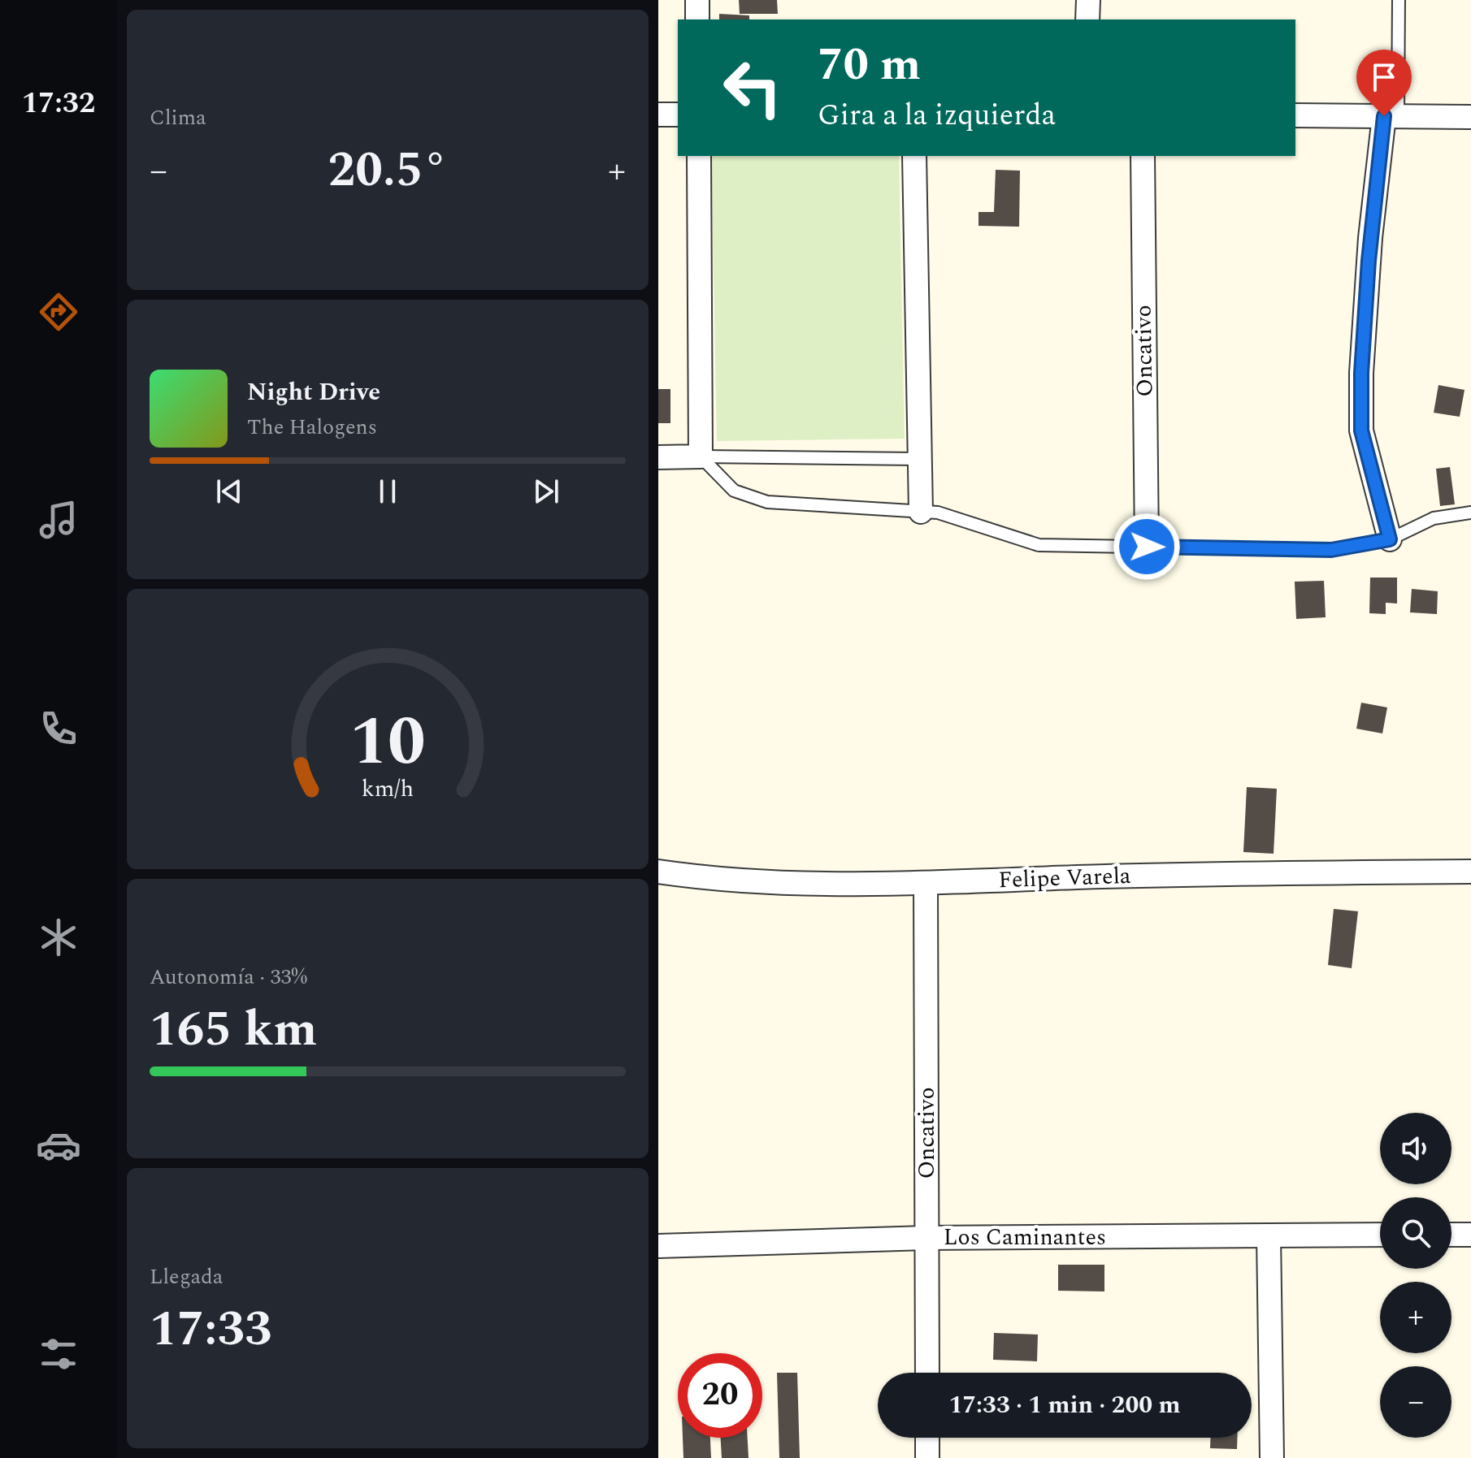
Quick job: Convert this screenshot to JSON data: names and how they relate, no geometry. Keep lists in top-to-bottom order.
{
  "streets": {
    "street": ["Oncativo", "Felipe Varela", "Los Caminantes"]
  },
  "crossings": [
    ["Oncativo", "Felipe Varela"],
    ["Oncativo", "Los Caminantes"]
  ],
  "page": {
    "tabs": "17:32",
    "tile": [
      "Clima",
      ["Autonomía · 33%", "165 km"],
      ["Llegada", "17:33"]
    ],
    "turn": ["70 m", "Gira a la izquierda"],
    "heat": ["−", "20.5°", "+"],
    "song": ["Night Drive", "The Halogens"],
    "map_buttons": ["+", "−"],
    "limit": "20",
    "trip": "17:33 · 1 min · 200 m",
    "gauge": ["10", "km/h"]
  }
}
